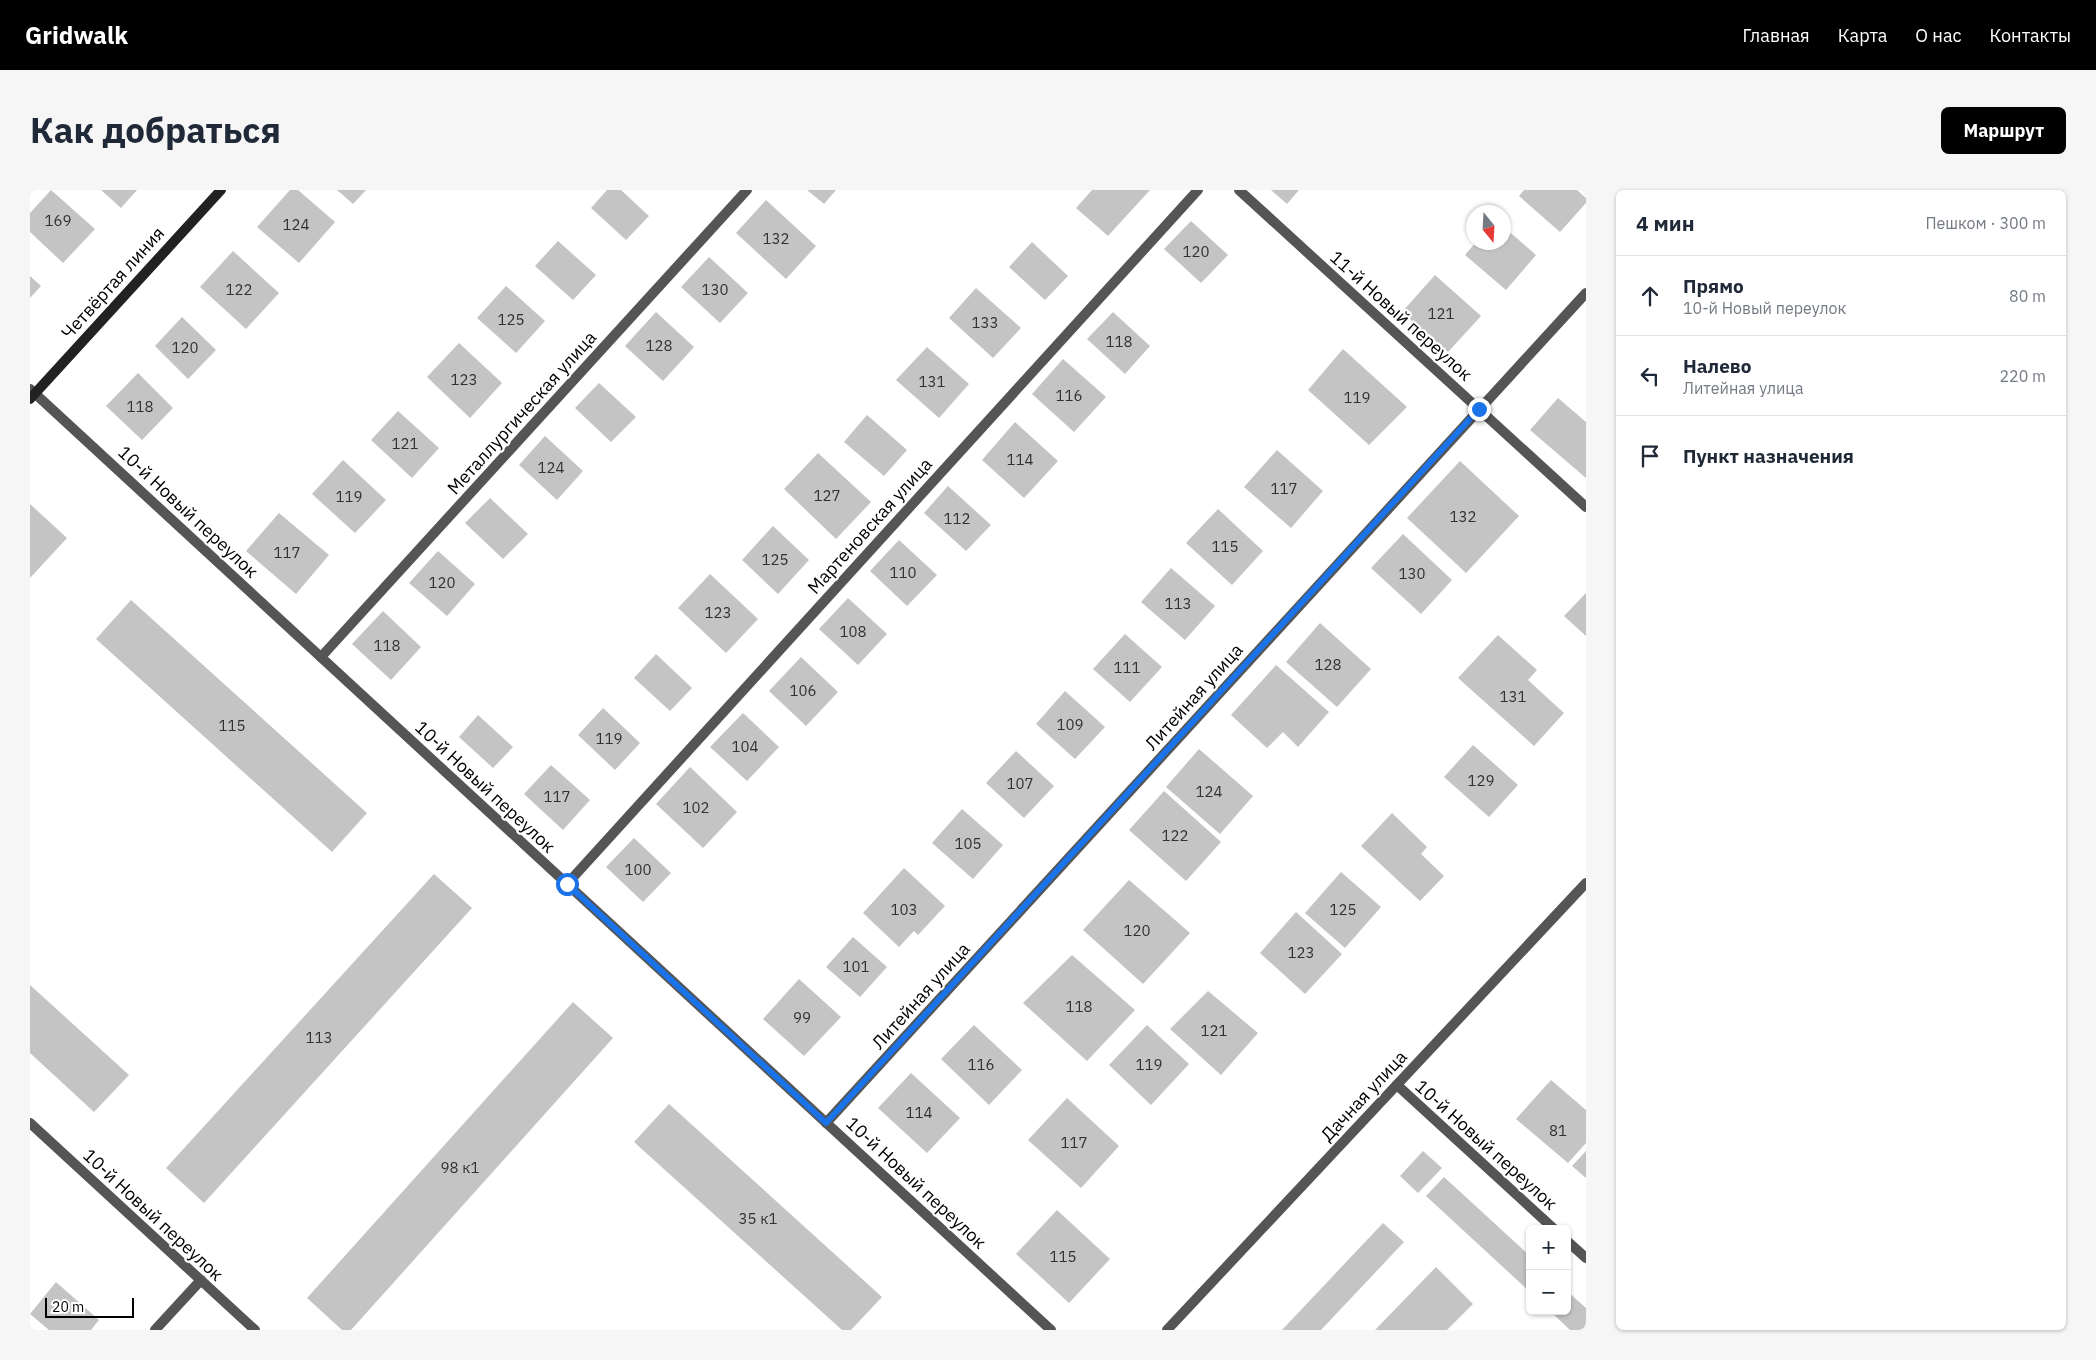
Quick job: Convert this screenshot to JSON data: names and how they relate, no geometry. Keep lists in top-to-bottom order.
{
  "streets": {
    "street": [
      "Четвёртая линия",
      "11-й Новый переулок",
      "Металлургическая улица",
      "10-й Новый переулок",
      "Мартеновская улица",
      "Литейная улица",
      "Дачная улица"
    ]
  },
  "crossings": [
    ["Четвёртая линия", "10-й Новый переулок"],
    ["11-й Новый переулок", "Литейная улица"],
    ["Металлургическая улица", "10-й Новый переулок"],
    ["10-й Новый переулок", "Мартеновская улица"],
    ["10-й Новый переулок", "Литейная улица"],
    ["10-й Новый переулок", "Дачная улица"]
  ],
  "house_numbers": [
    "169",
    "124",
    "132",
    "120",
    "122",
    "130",
    "121",
    "125",
    "133",
    "118",
    "128",
    "120",
    "123",
    "131",
    "116",
    "119",
    "118",
    "121",
    "114",
    "124",
    "117",
    "127",
    "119",
    "132",
    "112",
    "115",
    "117",
    "125",
    "110",
    "130",
    "120",
    "113",
    "123",
    "108",
    "118",
    "128",
    "111",
    "106",
    "131",
    "109",
    "115",
    "119",
    "104",
    "129",
    "107",
    "124",
    "117",
    "102",
    "122",
    "105",
    "100",
    "103",
    "125",
    "120",
    "123",
    "101",
    "118",
    "99",
    "121",
    "113",
    "116",
    "119",
    "114",
    "81",
    "117",
    "98 к1",
    "35 к1",
    "115"
  ],
  "scale_bar": "20 m",
  "north": "bottom",
  "page": {
    "header": "Gridwalk",
    "nav": [
      "Главная",
      "Карта",
      "О нас",
      "Контакты"
    ],
    "title": "Как добраться",
    "buttons": "Маршрут",
    "heading": ["4 мин", "Пешком · 300 m"],
    "list": [
      ["Прямо", "10-й Новый переулок", "80 m"],
      ["Налево", "Литейная улица", "220 m"],
      "Пункт назначения"
    ],
    "map_buttons": ["+", "−"],
    "scale": "20 m"
  }
}
